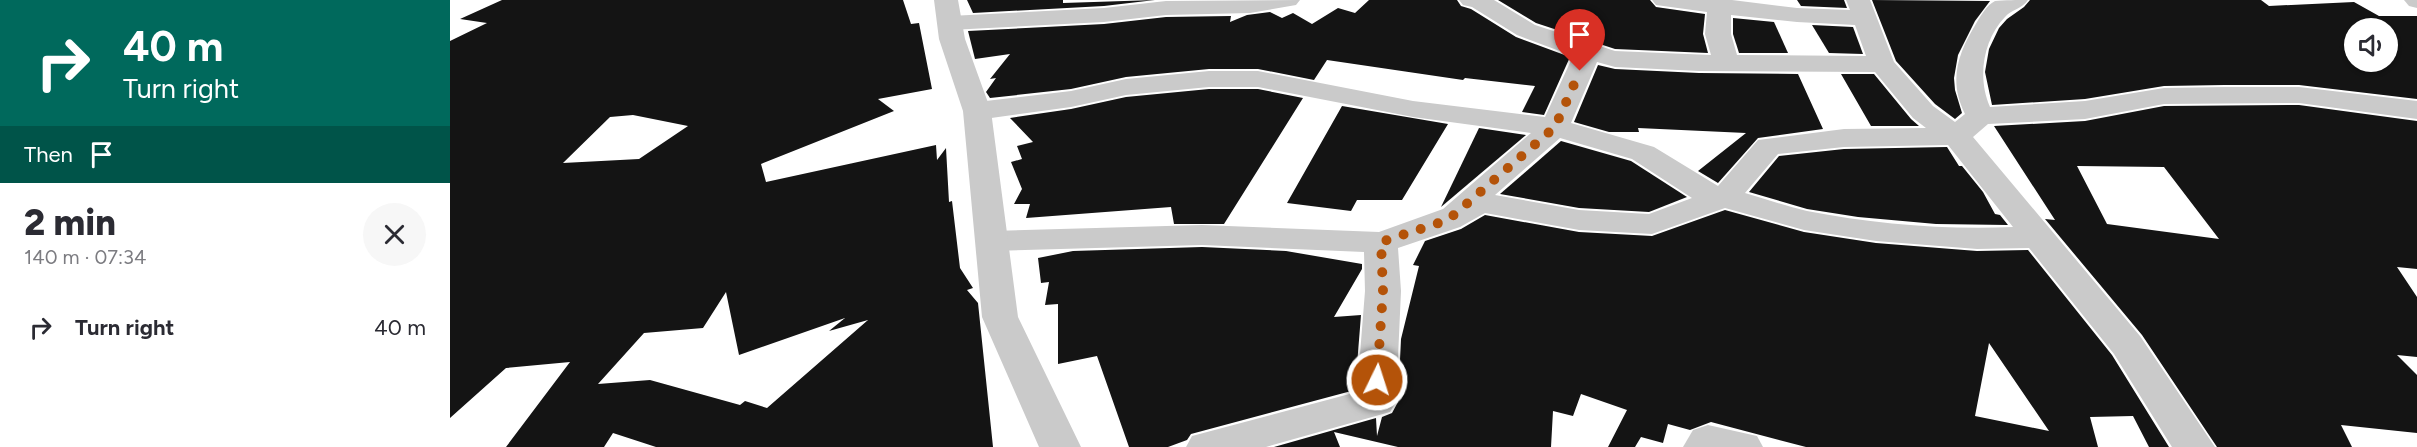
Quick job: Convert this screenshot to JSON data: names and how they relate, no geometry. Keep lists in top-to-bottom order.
{
  "page": {
    "turn": ["40 m", "Turn right"],
    "then": "Then",
    "heading": ["2 min", "140 m · 07:34"],
    "list": [
      {
        "name": "Turn right",
        "value": "40 m"
      }
    ]
  }
}
